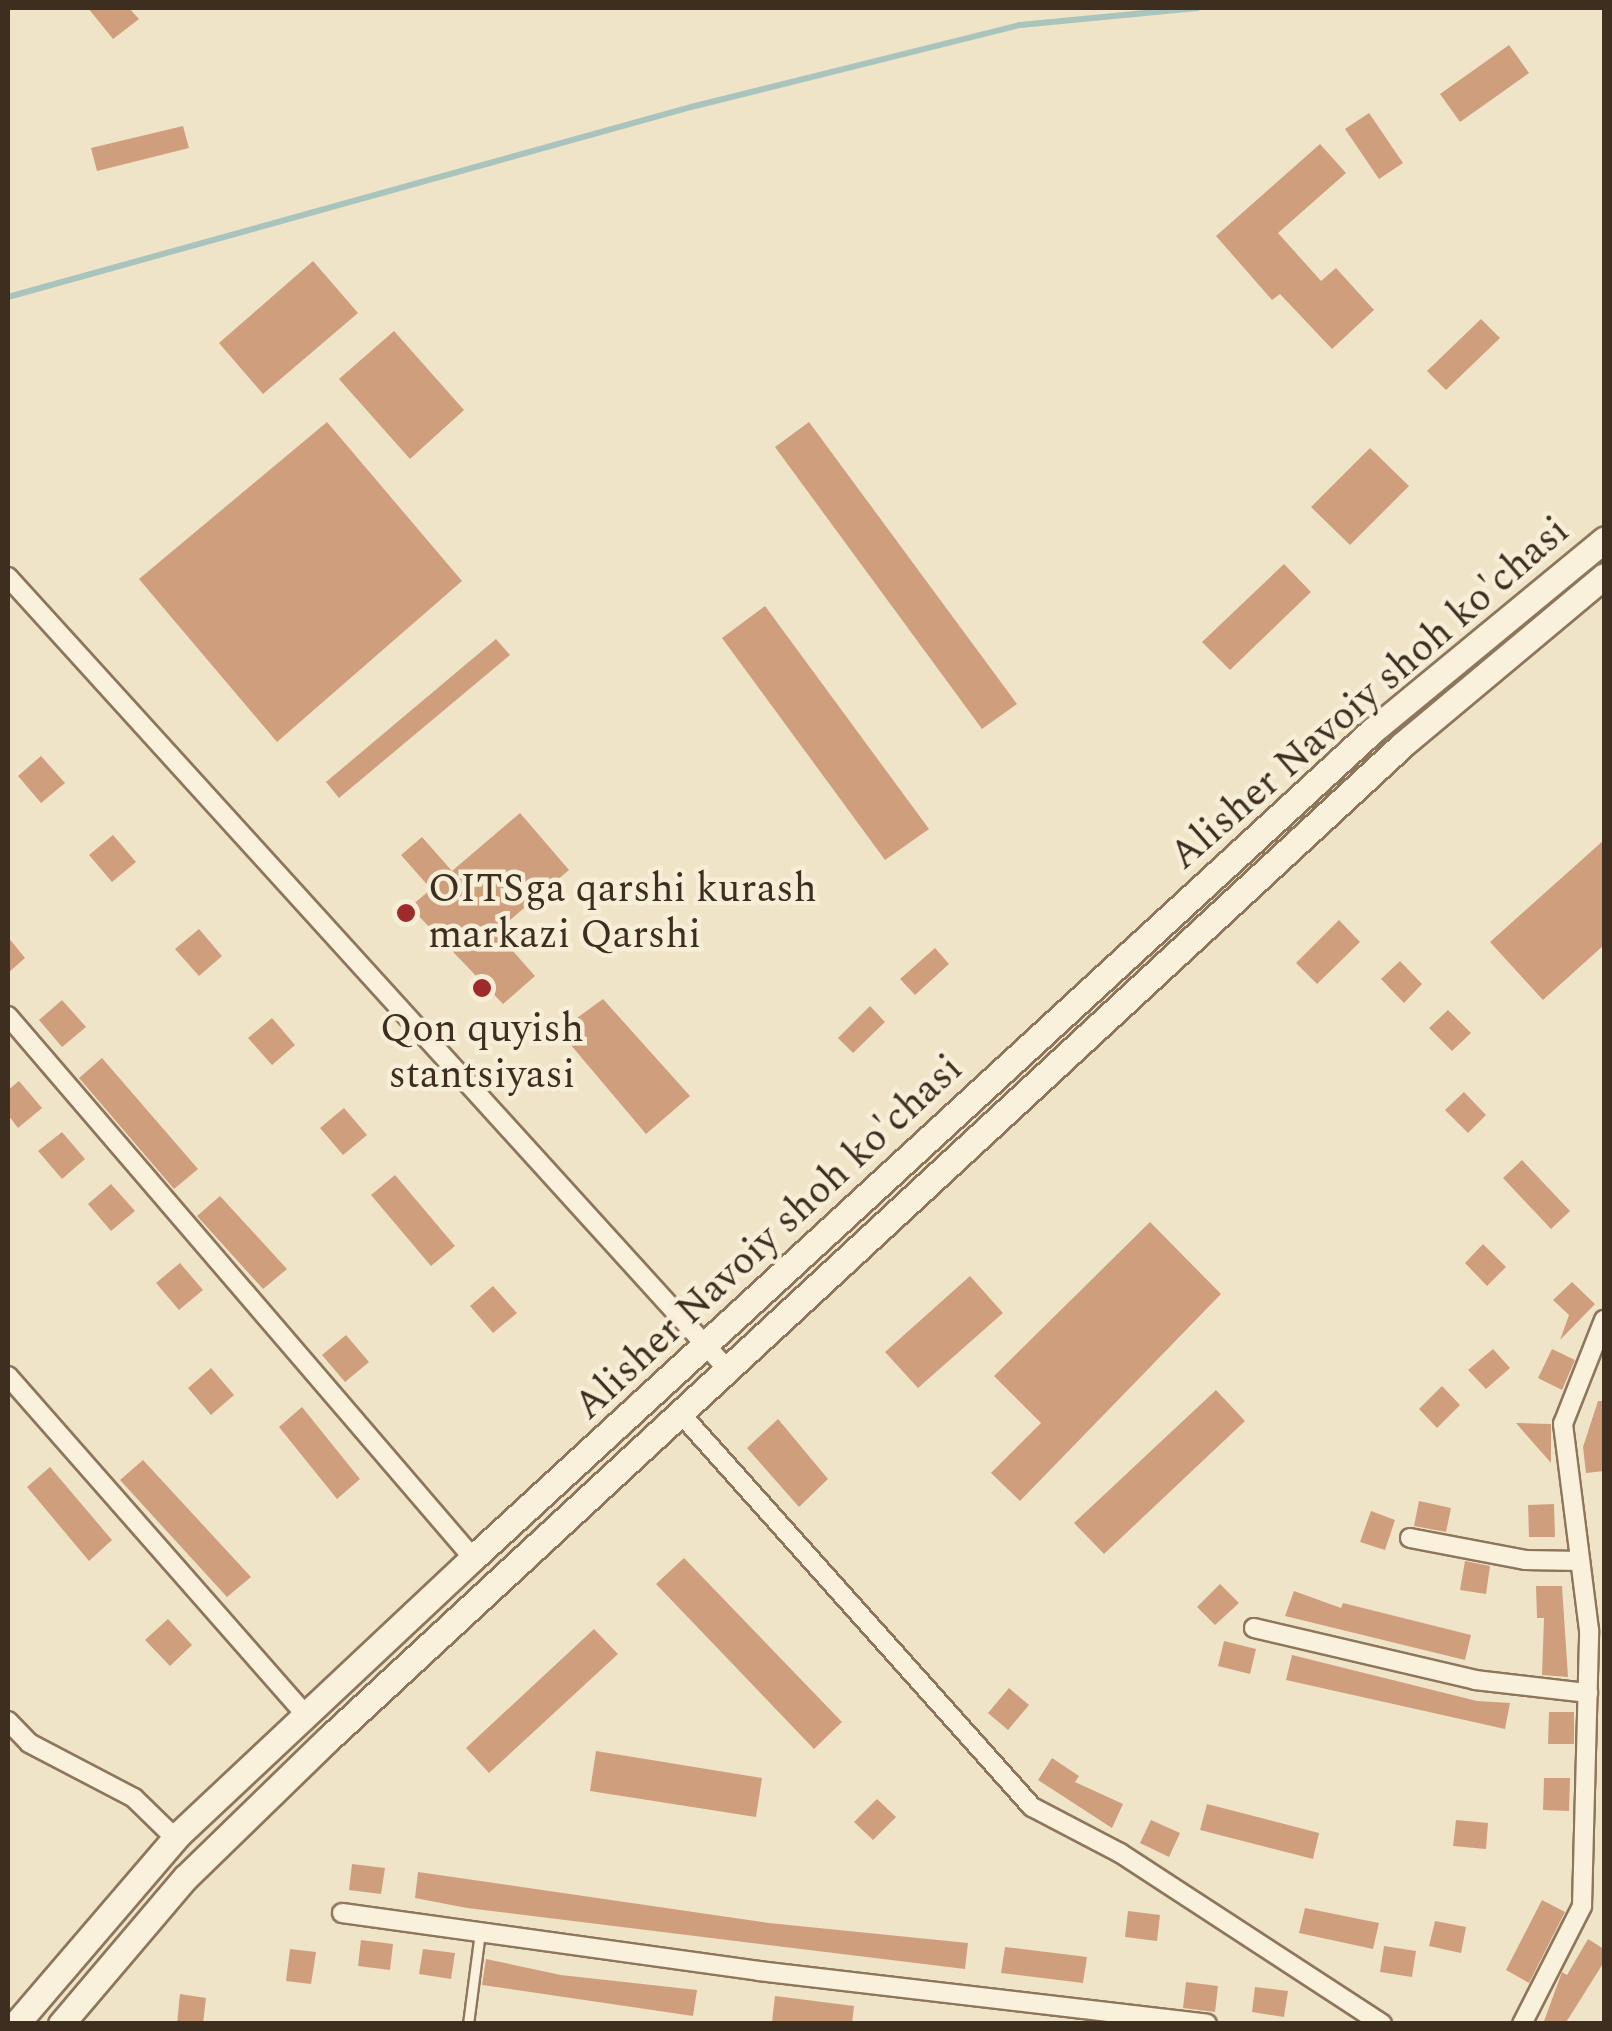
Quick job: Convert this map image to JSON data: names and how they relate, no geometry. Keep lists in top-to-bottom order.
{
  "streets": {
    "main road": ["Alisher Navoiy shoh ko'chasi"]
  },
  "places": ["OITSga qarshi kurash markazi Qarshi", "Qon quyish stantsiyasi"]
}
